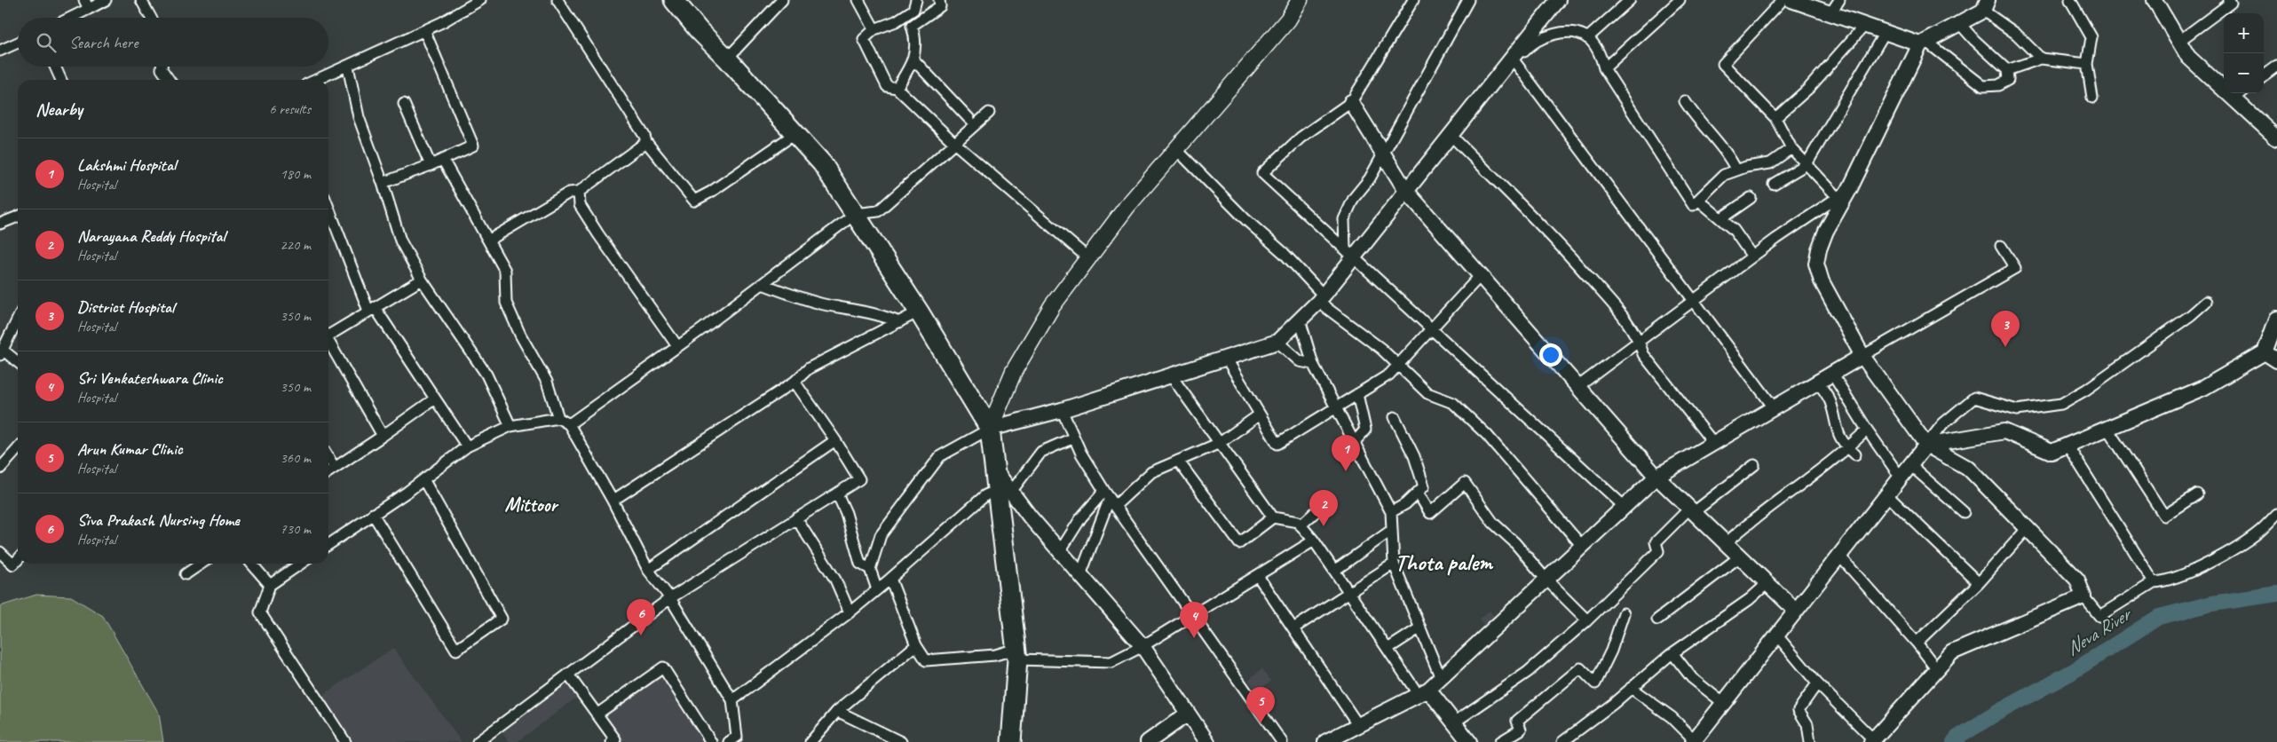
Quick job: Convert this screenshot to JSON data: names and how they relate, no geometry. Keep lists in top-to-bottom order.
{
  "districts": ["Mittoor", "Thota palem"],
  "water": ["Neva River"],
  "page": {
    "map_buttons": ["+", "−"],
    "search": "Search here",
    "heading": ["Nearby", "6 results"],
    "list": [
      {
        "mark": "1",
        "name": "Lakshmi Hospital",
        "note": "Hospital",
        "value": "180 m"
      },
      {
        "mark": "2",
        "name": "Narayana Reddy Hospital",
        "note": "Hospital",
        "value": "220 m"
      },
      {
        "mark": "3",
        "name": "District Hospital",
        "note": "Hospital",
        "value": "350 m"
      },
      {
        "mark": "4",
        "name": "Sri Venkateshwara Clinic",
        "note": "Hospital",
        "value": "350 m"
      },
      {
        "mark": "5",
        "name": "Arun Kumar Clinic",
        "note": "Hospital",
        "value": "360 m"
      },
      {
        "mark": "6",
        "name": "Siva Prakash Nursing Home",
        "note": "Hospital",
        "value": "730 m"
      }
    ],
    "pins": [
      "3",
      "1",
      "2",
      "6",
      "4",
      "5"
    ]
  }
}
